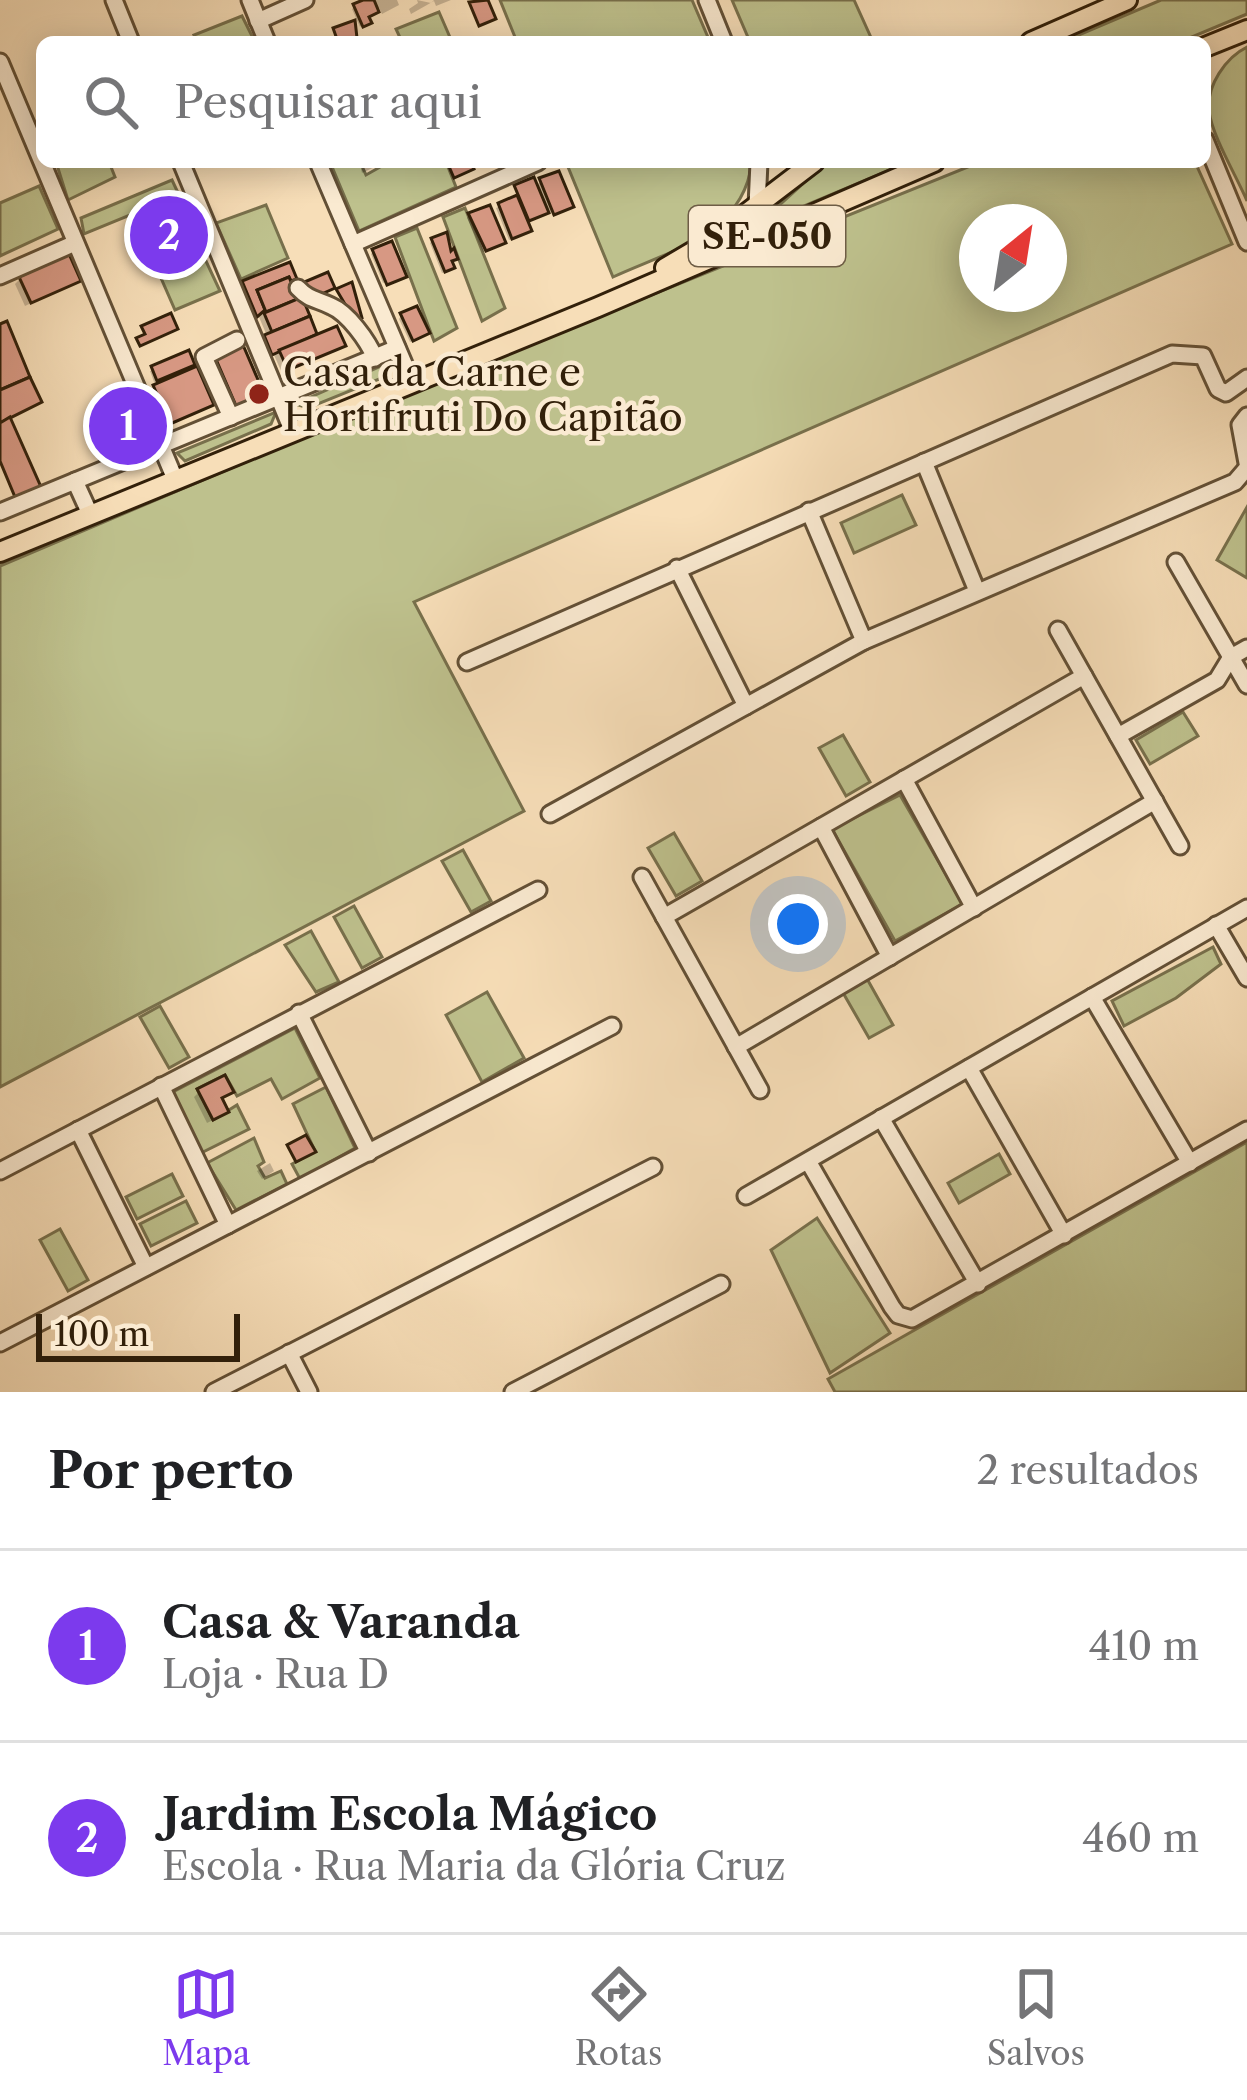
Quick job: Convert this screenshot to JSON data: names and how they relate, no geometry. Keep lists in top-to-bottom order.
{
  "streets": {
    "main road": ["SE-050"]
  },
  "places": ["Casa da Carne e Hortifruti Do Capitão"],
  "scale_bar": "100 m",
  "north": "top right",
  "page": {
    "search": "Pesquisar aqui",
    "pins": ["2", "1"],
    "scale": "100 m",
    "heading": ["Por perto", "2 resultados"],
    "list": [
      {
        "mark": "1",
        "name": "Casa & Varanda",
        "note": "Loja · Rua D",
        "value": "410 m"
      },
      {
        "mark": "2",
        "name": "Jardim Escola Mágico",
        "note": "Escola · Rua Maria da Glória Cruz",
        "value": "460 m"
      }
    ],
    "nav": ["Mapa", "Rotas", "Salvos"]
  }
}
